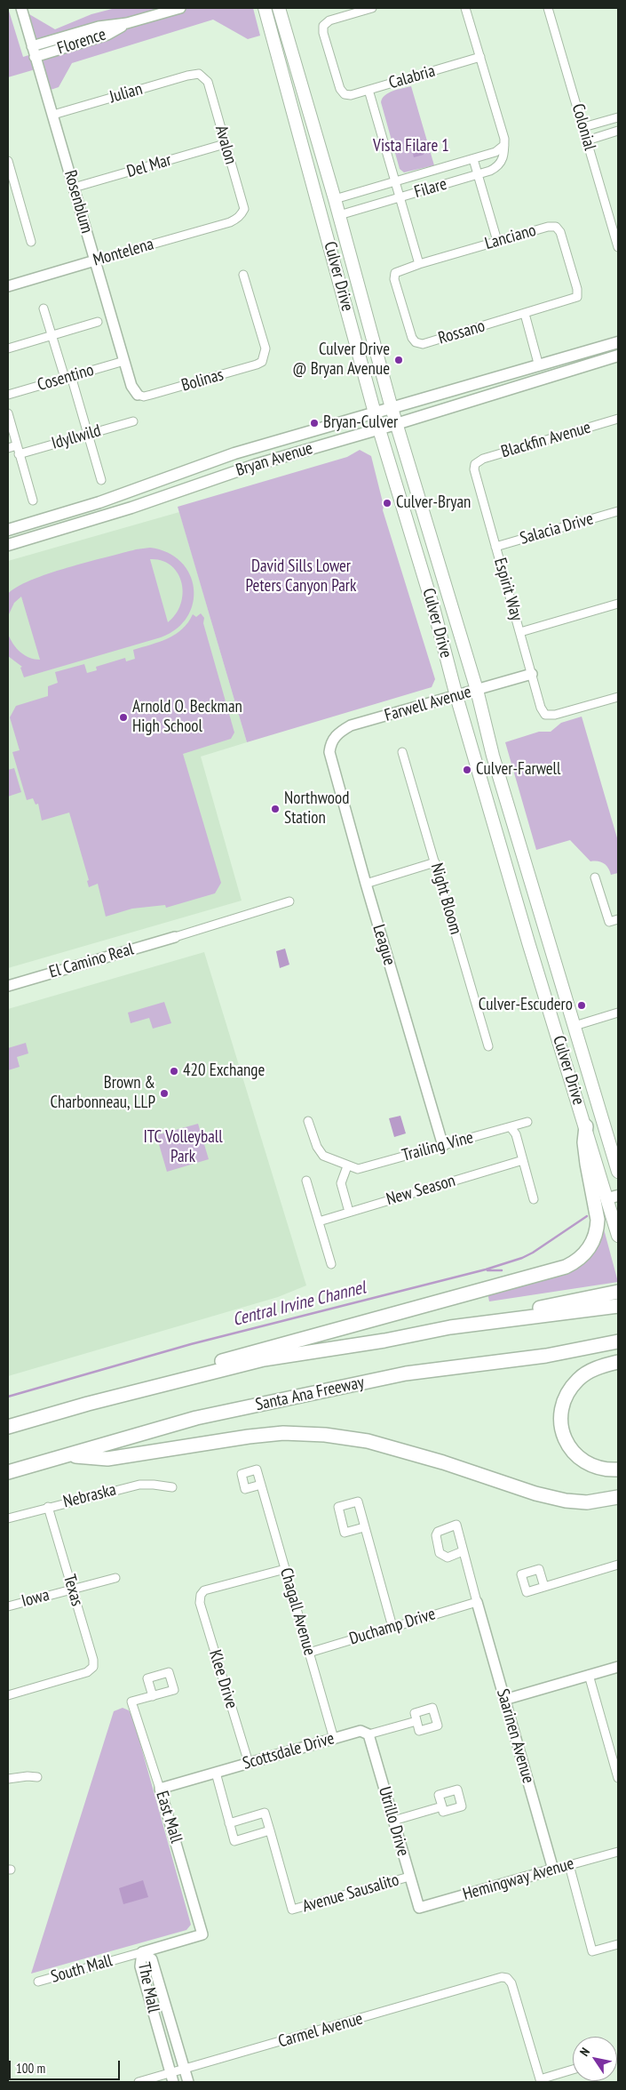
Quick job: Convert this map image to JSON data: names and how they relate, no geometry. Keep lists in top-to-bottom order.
{
  "streets": {
    "highway": ["Santa Ana Freeway"],
    "main road": ["Culver Drive", "Bryan Avenue"],
    "street": [
      "Florence",
      "Calabria",
      "Julian",
      "Colonial",
      "Avalon",
      "Del Mar",
      "Filare",
      "Rosenblum",
      "Lanciano",
      "Montelena",
      "Rossano",
      "Cosentino",
      "Bolinas",
      "Idyllwild",
      "Blackfin Avenue",
      "Salacia Drive",
      "Espirit Way",
      "Farwell Avenue",
      "Night Bloom",
      "League",
      "El Camino Real",
      "Trailing Vine",
      "New Season",
      "Nebraska",
      "Texas",
      "Iowa",
      "Chagall Avenue",
      "Duchamp Drive",
      "Klee Drive",
      "Saarinen Avenue",
      "Scottsdale Drive",
      "East Mall",
      "Utrillo Drive",
      "Hemingway Avenue",
      "Avenue Sausalito",
      "South Mall",
      "The Mall",
      "Carmel Avenue"
    ]
  },
  "crossings": [
    ["Florence", "Rosenblum"],
    ["Calabria", "Filare"],
    ["Julian", "Avalon"],
    ["Julian", "Rosenblum"],
    ["Avalon", "Del Mar"],
    ["Avalon", "Montelena"],
    ["Del Mar", "Rosenblum"],
    ["Filare", "Culver Drive"],
    ["Rosenblum", "Montelena"],
    ["Rosenblum", "Cosentino"],
    ["Rosenblum", "Bolinas"],
    ["Lanciano", "Rossano"],
    ["Culver Drive", "Bryan Avenue"],
    ["Culver Drive", "Farwell Avenue"],
    ["Blackfin Avenue", "Espirit Way"],
    ["Salacia Drive", "Espirit Way"],
    ["Espirit Way", "Farwell Avenue"],
    ["Farwell Avenue", "League"],
    ["League", "Trailing Vine"],
    ["Nebraska", "Texas"],
    ["Texas", "Iowa"],
    ["Chagall Avenue", "Duchamp Drive"],
    ["Chagall Avenue", "Klee Drive"],
    ["Chagall Avenue", "Scottsdale Drive"],
    ["Duchamp Drive", "Saarinen Avenue"],
    ["Klee Drive", "Scottsdale Drive"],
    ["Saarinen Avenue", "Hemingway Avenue"],
    ["Scottsdale Drive", "East Mall"],
    ["Scottsdale Drive", "Utrillo Drive"],
    ["East Mall", "South Mall"],
    ["Utrillo Drive", "Hemingway Avenue"],
    ["Utrillo Drive", "Avenue Sausalito"],
    ["South Mall", "The Mall"],
    ["The Mall", "Carmel Avenue"]
  ],
  "water": ["Central Irvine Channel"],
  "parks": ["Vista Filare 1", "David Sills Lower Peters Canyon Park", "ITC Volleyball Park"],
  "places": [
    "Culver Drive @ Bryan Avenue",
    "Bryan-Culver",
    "Culver-Bryan",
    "Arnold O. Beckman High School",
    "Culver-Farwell",
    "Northwood Station",
    "Culver-Escudero",
    "420 Exchange",
    "Brown & Charbonneau, LLP"
  ],
  "scale_bar": "100 m",
  "north": "top left"
}
